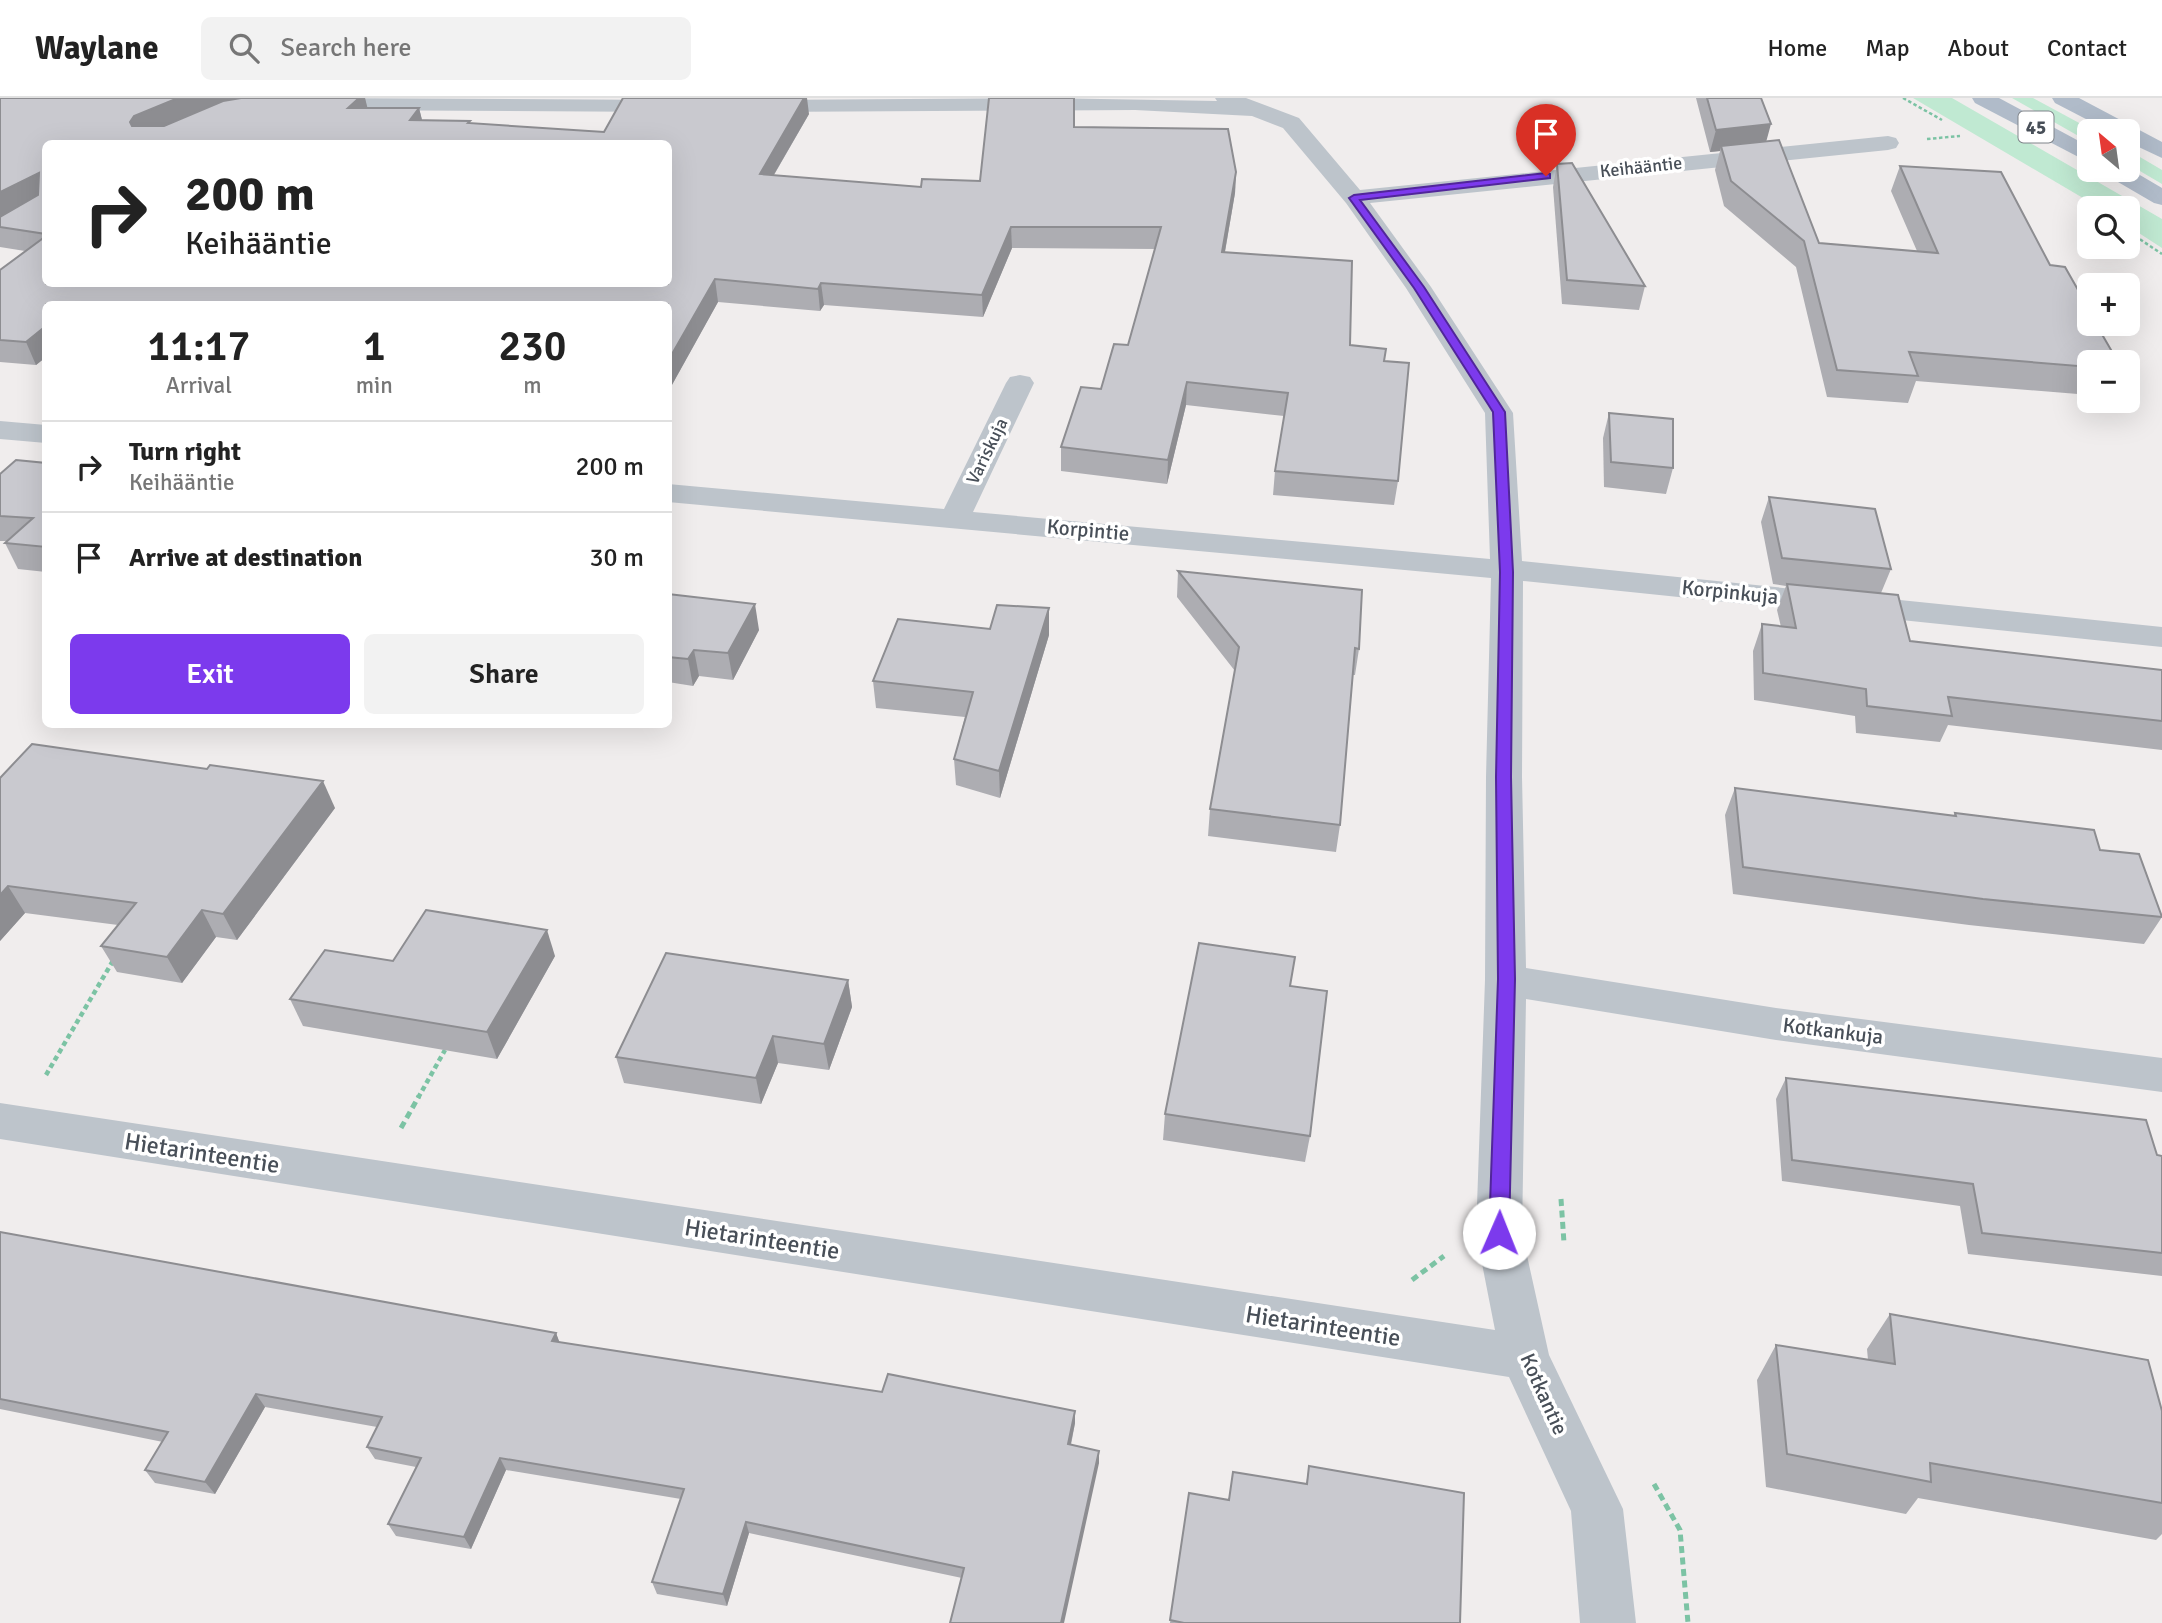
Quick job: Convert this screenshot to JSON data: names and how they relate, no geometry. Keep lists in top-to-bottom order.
{
  "streets": {
    "main road": ["45"],
    "street": [
      "Keihääntie",
      "Variskuja",
      "Korpintie",
      "Korpinkuja",
      "Kotkankuja",
      "Hietarinteentie",
      "Kotkantie"
    ]
  },
  "crossings": [
    ["Keihääntie", "Kotkantie"],
    ["Variskuja", "Korpintie"],
    ["Korpintie", "Korpinkuja"],
    ["Korpintie", "Kotkantie"],
    ["Korpinkuja", "Kotkantie"],
    ["Kotkankuja", "Kotkantie"],
    ["Hietarinteentie", "Kotkantie"]
  ],
  "north": "top left",
  "page": {
    "header": "Waylane",
    "search": "Search here",
    "nav": [
      "Home",
      "Map",
      "About",
      "Contact"
    ],
    "map_buttons": ["+", "−"],
    "turn": ["200 m", "Keihääntie"],
    "eta": [
      "11:17",
      "Arrival",
      "1",
      "min",
      "230",
      "m"
    ],
    "list": [
      {
        "name": "Turn right",
        "note": "Keihääntie",
        "value": "200 m"
      },
      {
        "name": "Arrive at destination",
        "value": "30 m"
      }
    ],
    "buttons": ["Exit", "Share"]
  }
}
